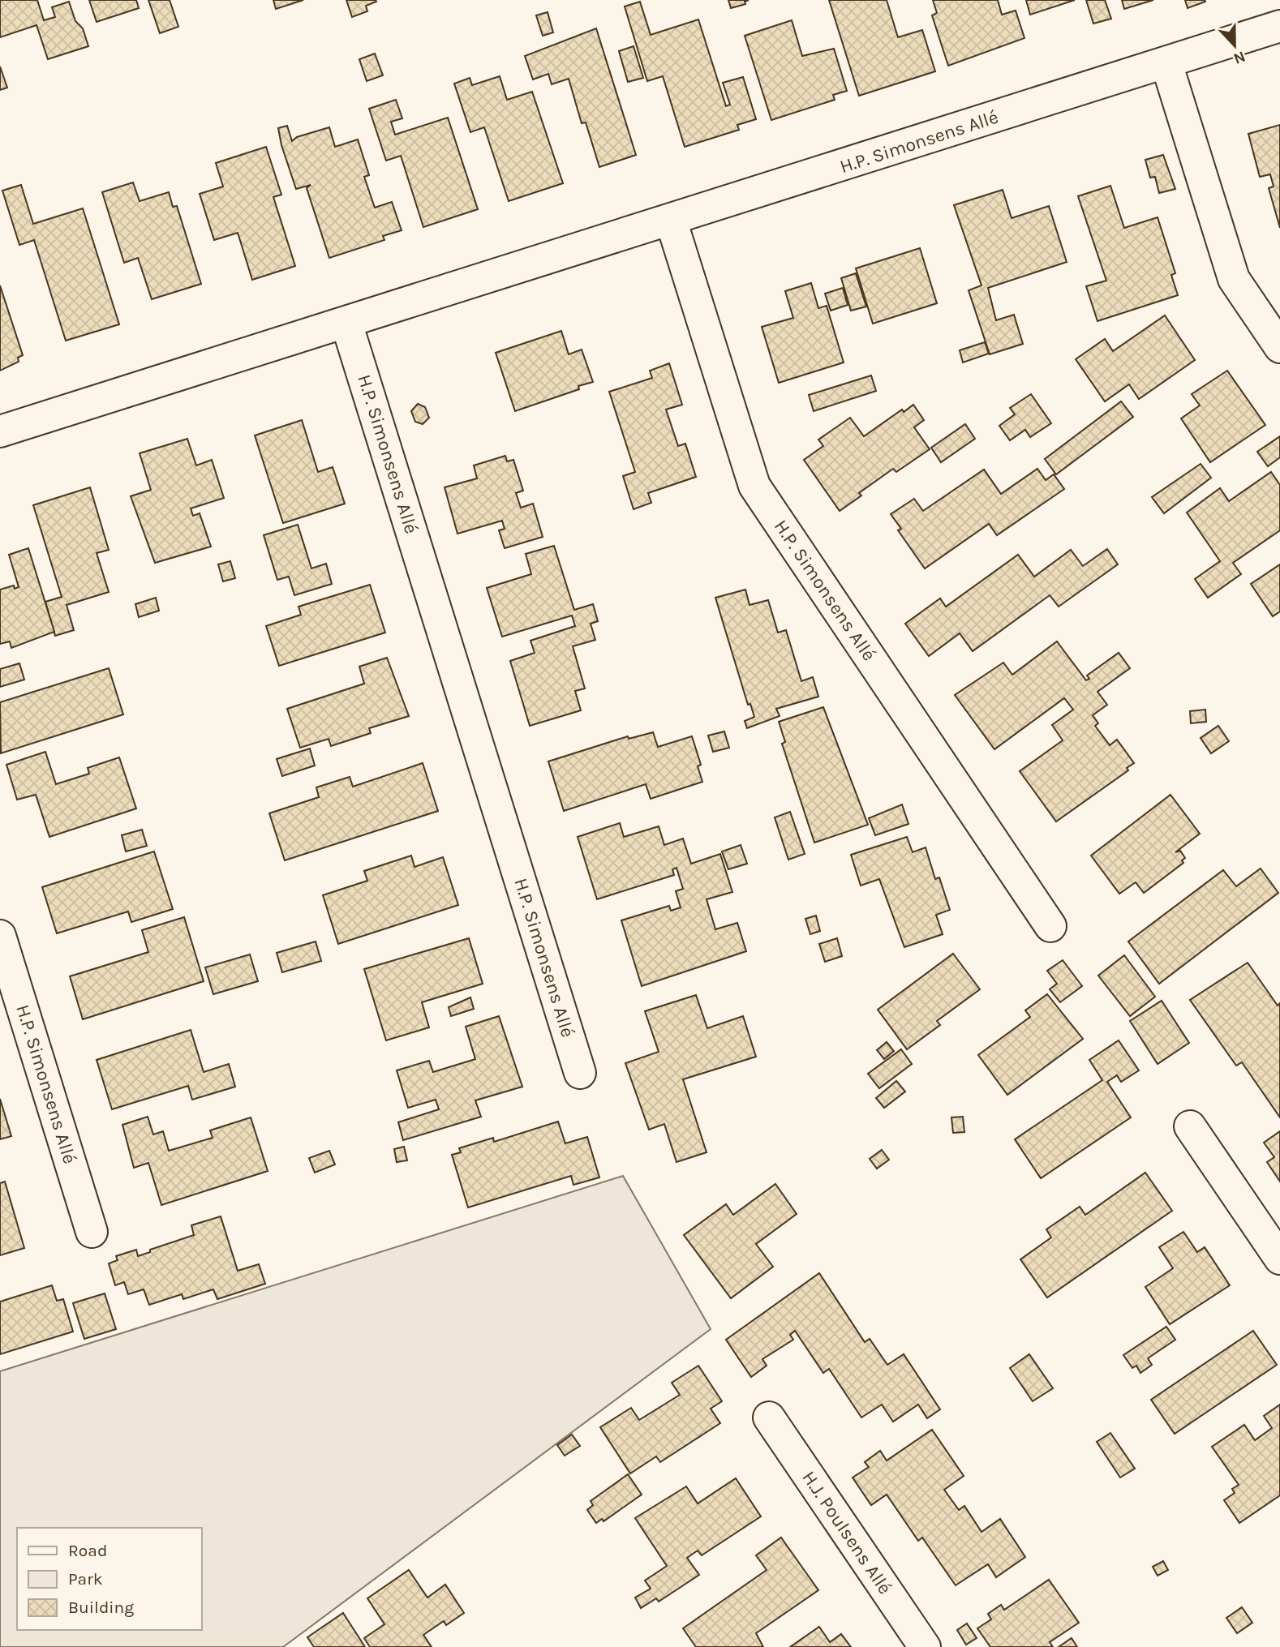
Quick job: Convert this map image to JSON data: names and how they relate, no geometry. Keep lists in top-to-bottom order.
{
  "streets": {
    "street": ["H.P. Simonsens Allé", "H.J. Poulsens Allé"]
  },
  "legend": ["Road", "Park", "Building"],
  "north": "bottom"
}
